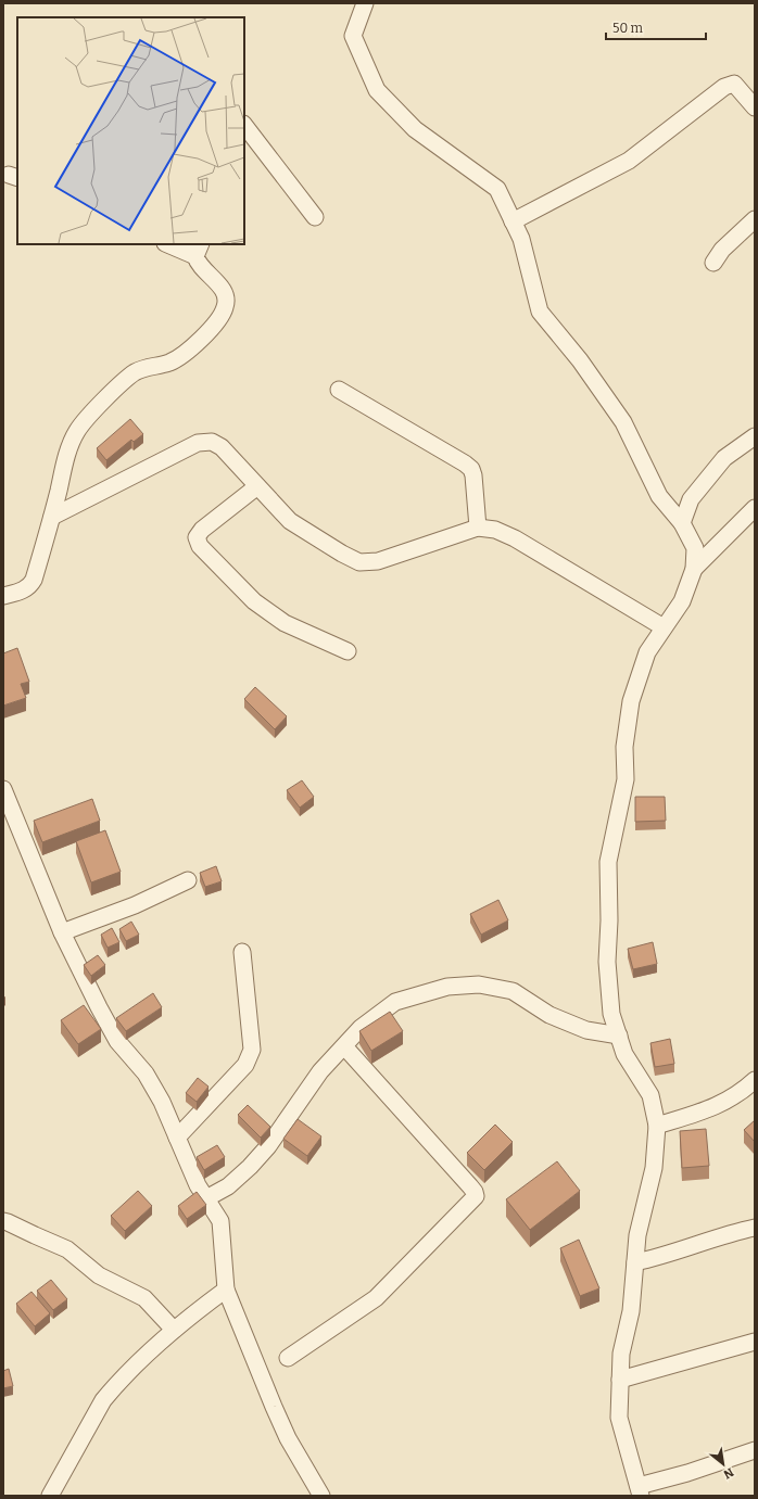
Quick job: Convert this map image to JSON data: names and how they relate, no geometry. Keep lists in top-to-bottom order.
{
  "scale_bar": "50 m",
  "north": "bottom right"
}
